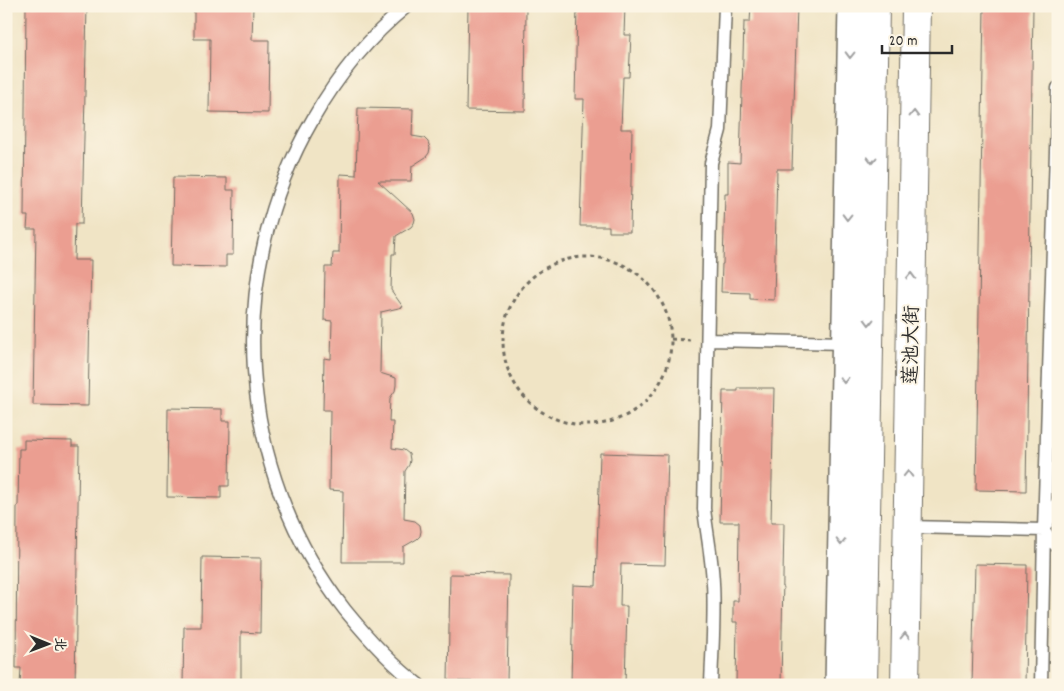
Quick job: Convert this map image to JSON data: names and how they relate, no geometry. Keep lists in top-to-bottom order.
{
  "streets": {
    "main road": ["莲池大街"]
  },
  "scale_bar": "20 m",
  "north": "right"
}
